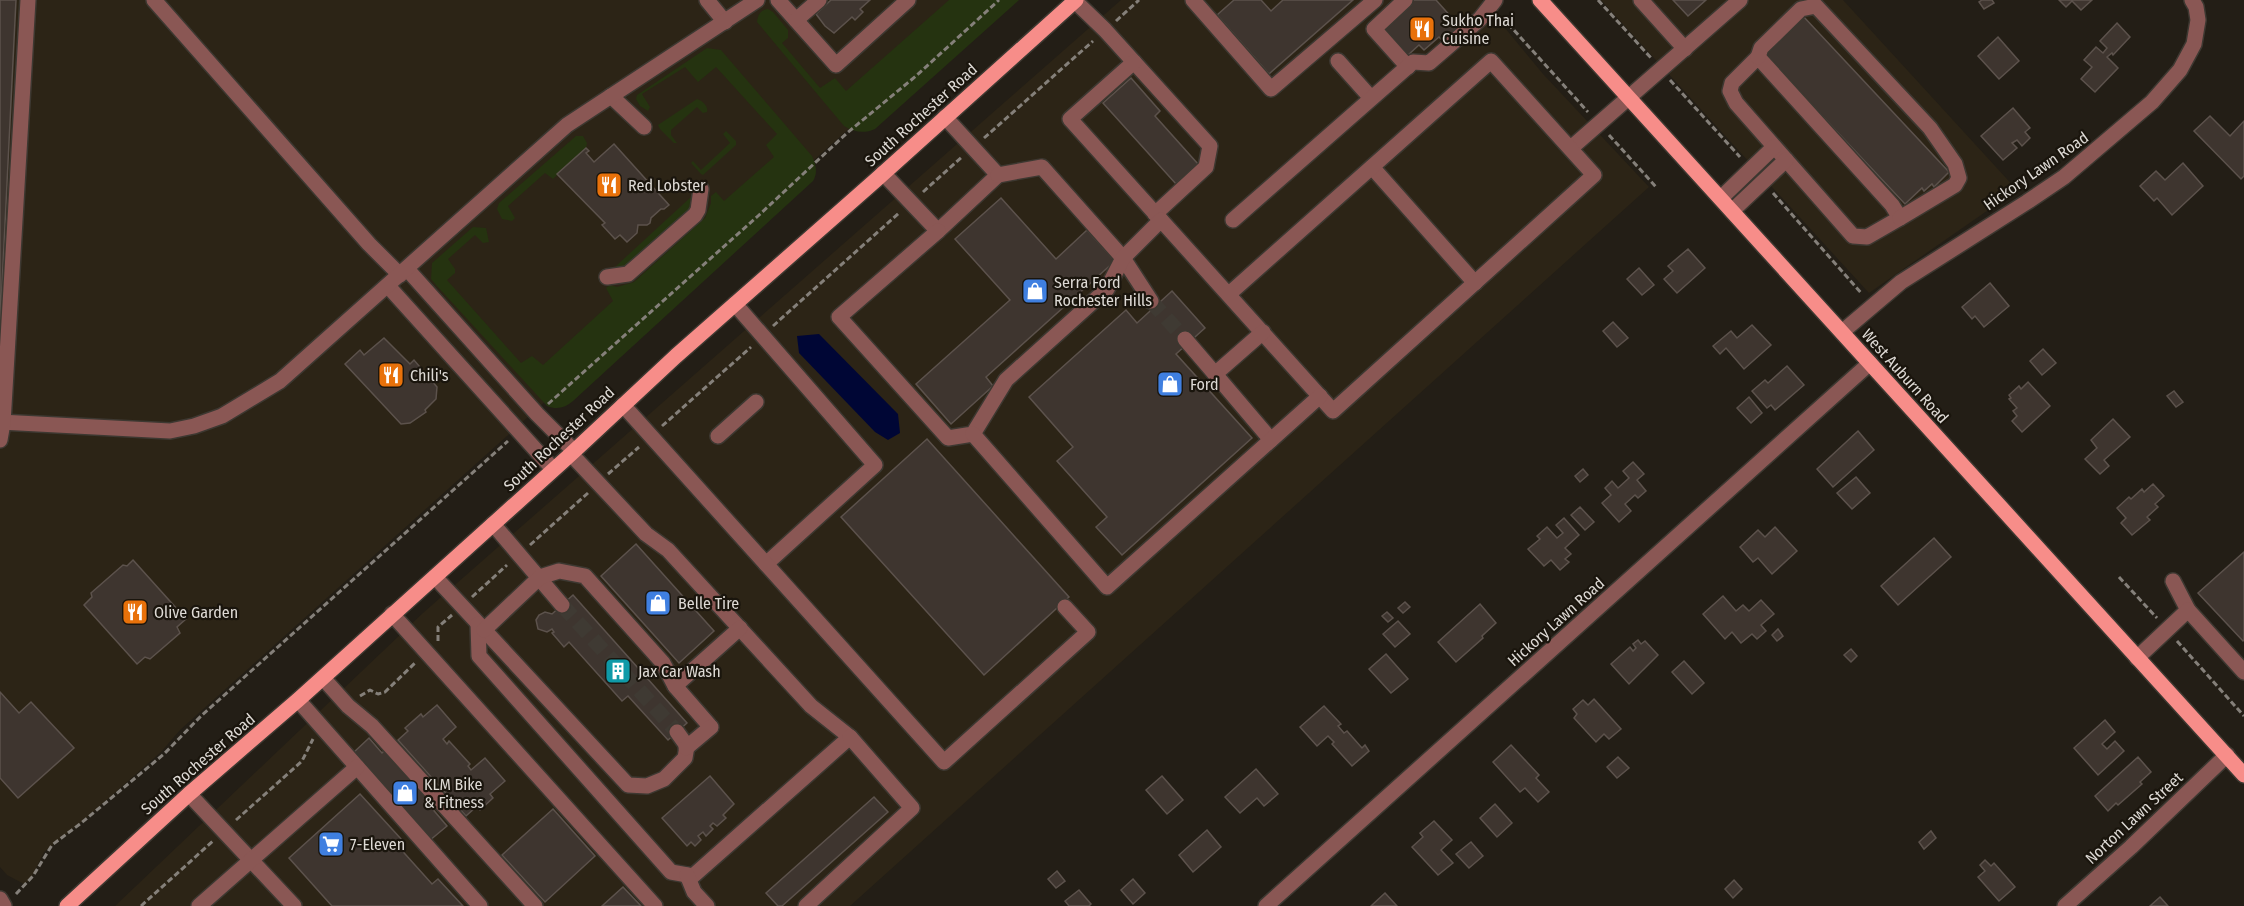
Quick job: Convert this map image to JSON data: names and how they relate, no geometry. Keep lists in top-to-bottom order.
{
  "streets": {
    "main road": ["South Rochester Road", "West Auburn Road"],
    "street": ["Hickory Lawn Road", "Norton Lawn Street"]
  },
  "crossings": [
    ["Hickory Lawn Road", "West Auburn Road"],
    ["West Auburn Road", "Norton Lawn Street"]
  ],
  "places": {
    "restaurant": [
      "Sukho Thai Cuisine",
      "Red Lobster",
      "Chili's",
      "Olive Garden"
    ],
    "shop": [
      "Serra Ford Rochester Hills",
      "Ford",
      "Belle Tire",
      "KLM Bike & Fitness"
    ],
    "building": ["Jax Car Wash"],
    "supermarket": ["7-Eleven"]
  }
}
